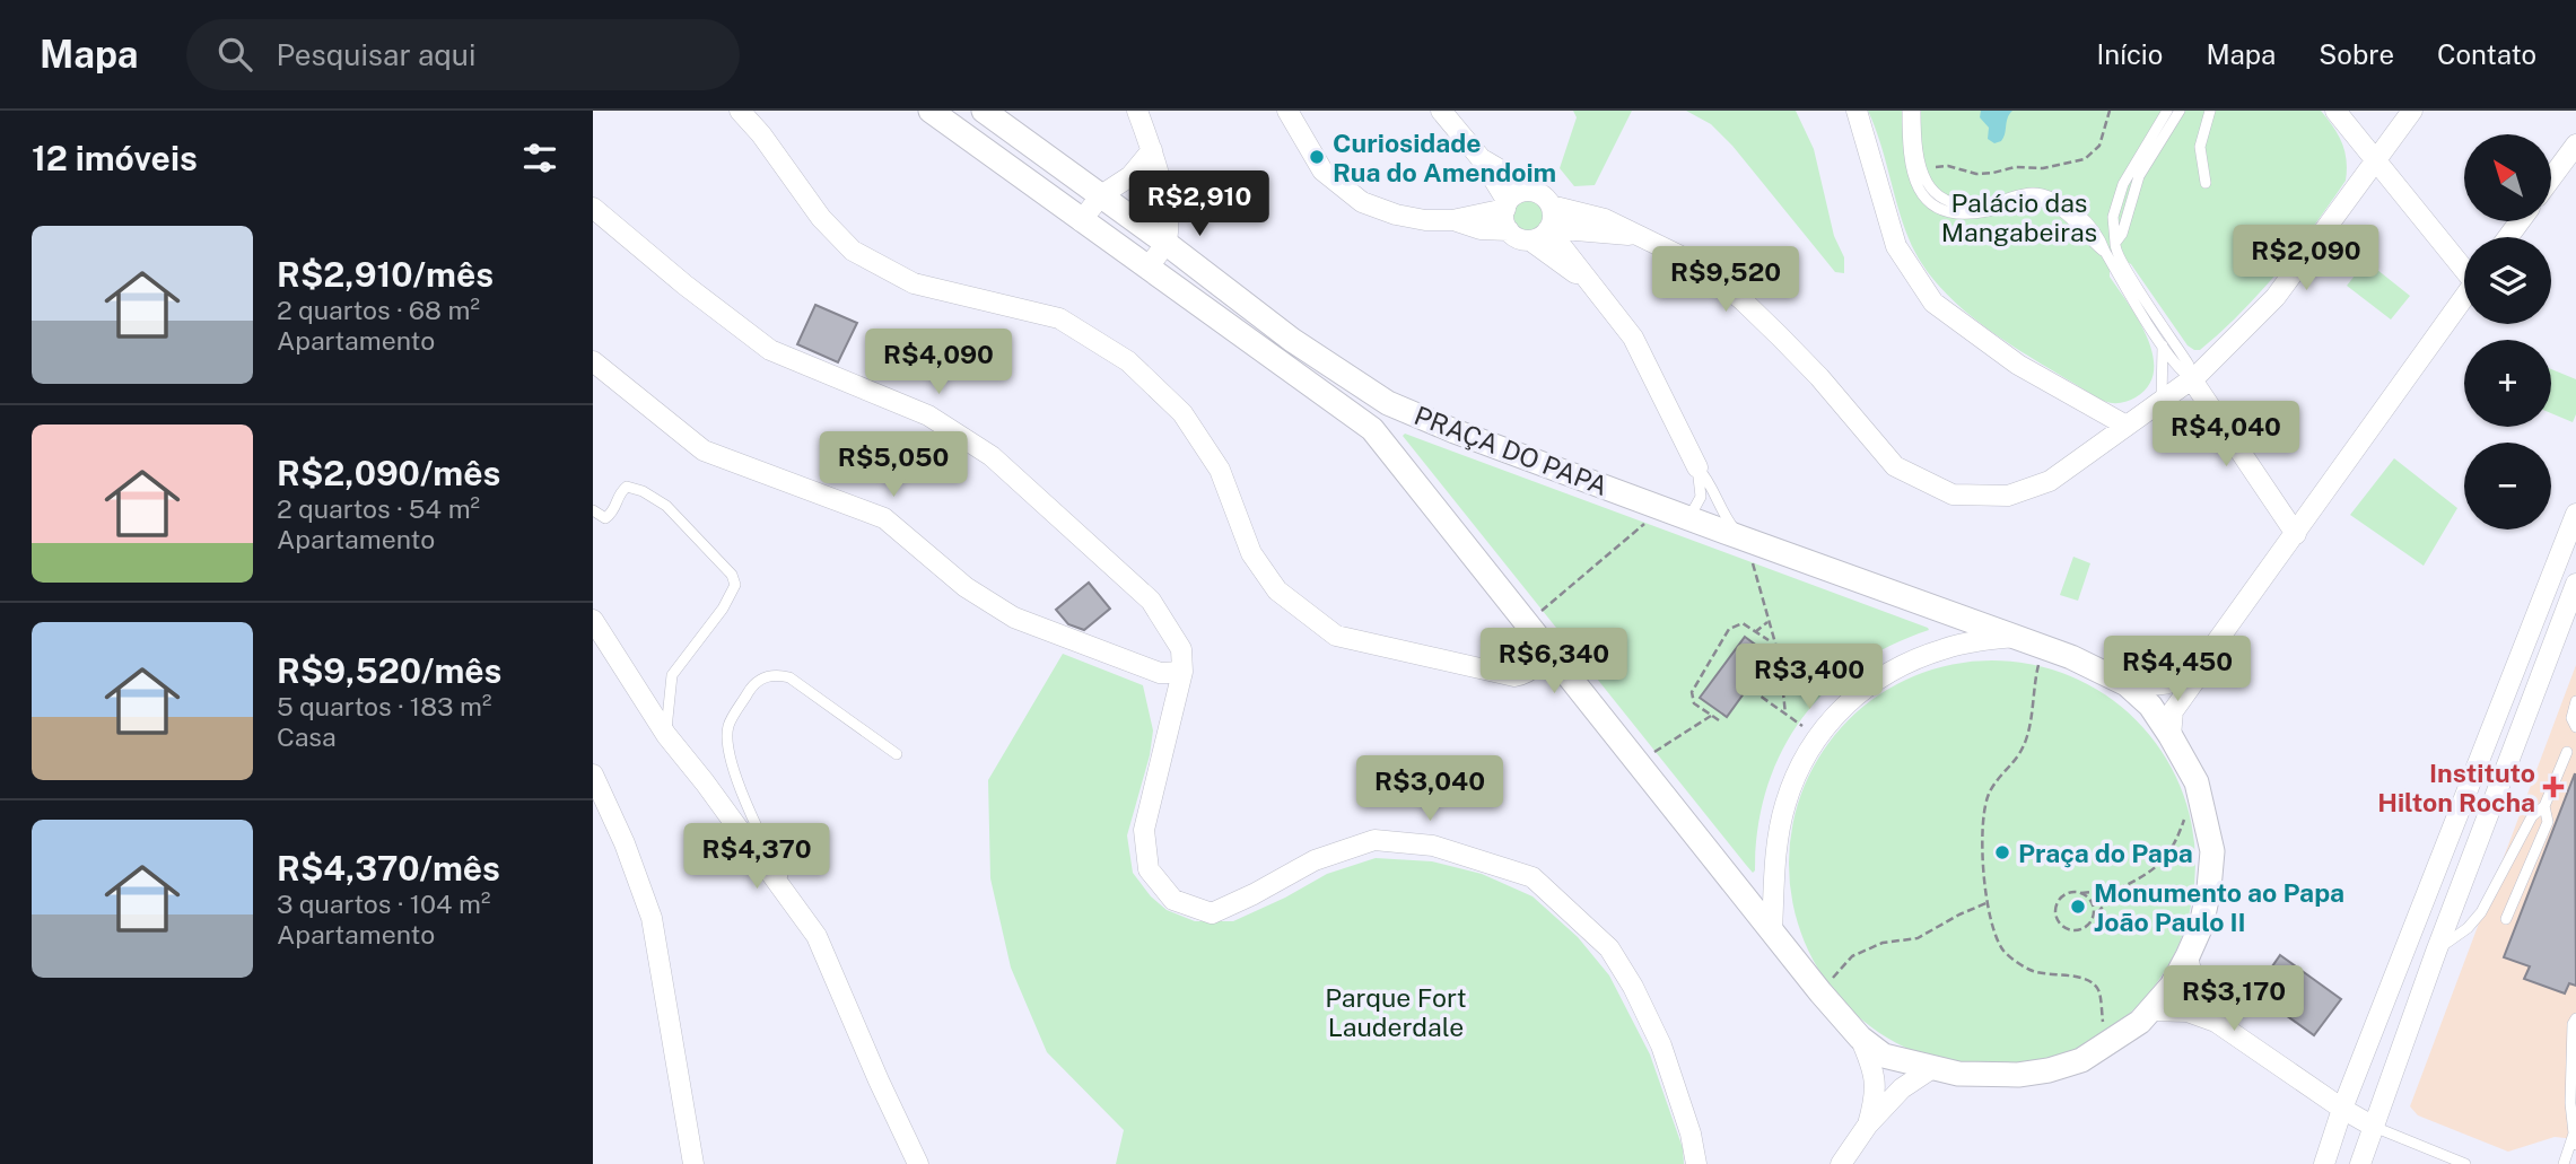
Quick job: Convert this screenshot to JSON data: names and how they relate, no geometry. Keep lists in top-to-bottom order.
{
  "streets": {
    "street": ["PRAÇA DO PAPA"]
  },
  "parks": ["Palácio das Mangabeiras", "Parque Fort Lauderdale"],
  "places": {
    "other": ["Curiosidade Rua do Amendoim", "Praça do Papa", "Monumento ao Papa João Paulo II"],
    "health": ["Instituto Hilton Rocha"]
  },
  "north": "top left",
  "page": {
    "header": "Mapa",
    "search": "Pesquisar aqui",
    "nav": [
      "Início",
      "Mapa",
      "Sobre",
      "Contato"
    ],
    "heading": "12 imóveis",
    "map_buttons": ["+", "−"],
    "price": [
      "R$2,910",
      "R$2,090",
      "R$9,520",
      "R$4,090",
      "R$4,040",
      "R$5,050",
      "R$6,340",
      "R$4,450",
      "R$3,400",
      "R$3,040",
      "R$4,370",
      "R$3,170"
    ],
    "list": [
      {
        "name": "R$2,910/mês",
        "note": "2 quartos · 68 m² · Apartamento"
      },
      {
        "name": "R$2,090/mês",
        "note": "2 quartos · 54 m² · Apartamento"
      },
      {
        "name": "R$9,520/mês",
        "note": "5 quartos · 183 m² · Casa"
      },
      {
        "name": "R$4,370/mês",
        "note": "3 quartos · 104 m² · Apartamento"
      }
    ]
  }
}
